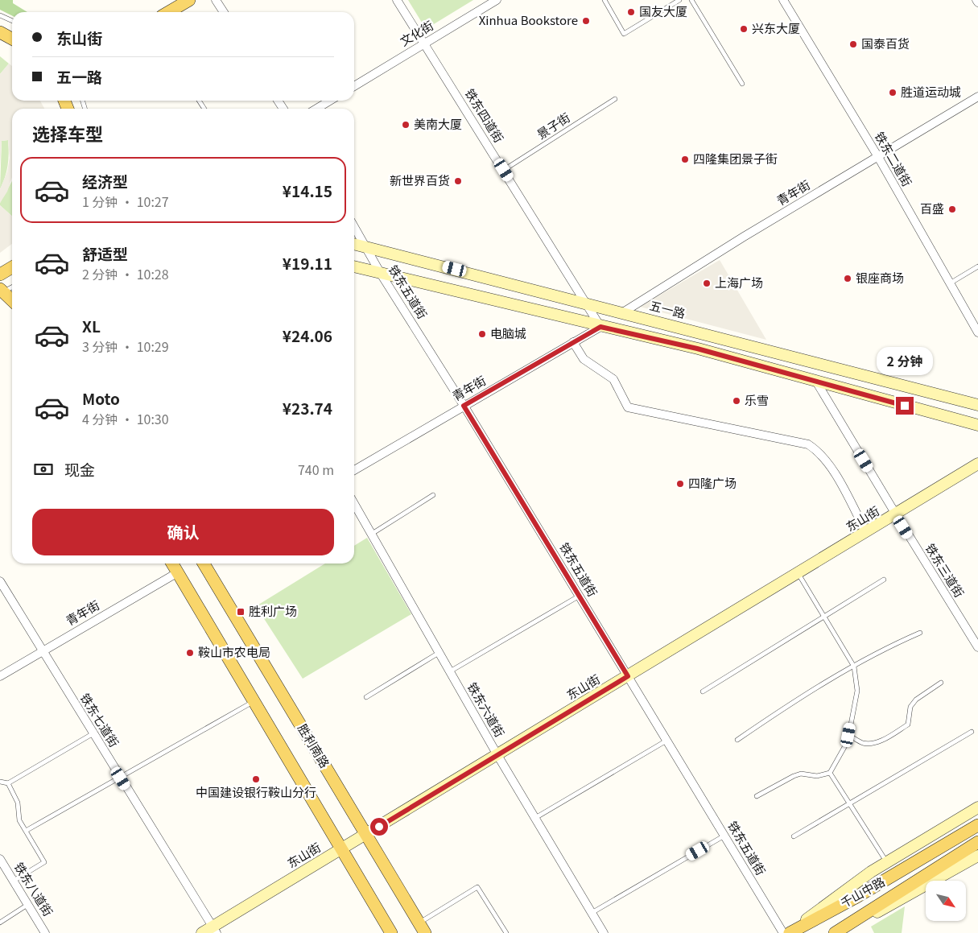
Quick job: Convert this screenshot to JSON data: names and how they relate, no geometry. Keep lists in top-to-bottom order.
{
  "streets": {
    "main road": [
      "五一路",
      "东山街",
      "胜利南路",
      "千山中路"
    ],
    "street": [
      "文化街",
      "铁东四道街",
      "铁东二道街",
      "青年街",
      "铁东五道街",
      "铁东三道街",
      "铁东六道街",
      "铁东七道街",
      "铁东八道街"
    ],
    "lane": ["景子街"]
  },
  "crossings": [
    ["文化街", "铁东四道街"],
    ["铁东四道街", "景子街"],
    ["铁东四道街", "青年街"],
    ["铁东四道街", "五一路"],
    ["铁东二道街", "青年街"],
    ["青年街", "铁东五道街"],
    ["青年街", "五一路"],
    ["青年街", "铁东七道街"],
    ["铁东五道街", "五一路"],
    ["铁东五道街", "东山街"],
    ["东山街", "铁东三道街"],
    ["东山街", "铁东六道街"],
    ["东山街", "铁东七道街"],
    ["东山街", "胜利南路"]
  ],
  "places": {
    "other": [
      "国友大厦",
      "Xinhua Bookstore",
      "兴东大厦",
      "国泰百货",
      "胜道运动城",
      "美南大厦",
      "四隆集团景子街",
      "新世界百货",
      "百盛",
      "银座商场",
      "上海广场",
      "电脑城",
      "乐雪",
      "四隆广场",
      "鞍山市农电局",
      "中国建设银行鞍山分行"
    ],
    "transit": ["胜利广场"]
  },
  "north": "bottom right",
  "page": {
    "banner": ["东山街", "五一路"],
    "heading": "选择车型",
    "list": [
      {
        "name": "经济型",
        "note": "1 分钟 · 10:27",
        "value": "¥14.15"
      },
      {
        "name": "舒适型",
        "note": "2 分钟 · 10:28",
        "value": "¥19.11"
      },
      {
        "name": "XL",
        "note": "3 分钟 · 10:29",
        "value": "¥24.06"
      },
      {
        "name": "Moto",
        "note": "4 分钟 · 10:30",
        "value": "¥23.74"
      }
    ],
    "bubble": "2 分钟",
    "pay": ["现金", "740 m"],
    "buttons": "确认"
  }
}
